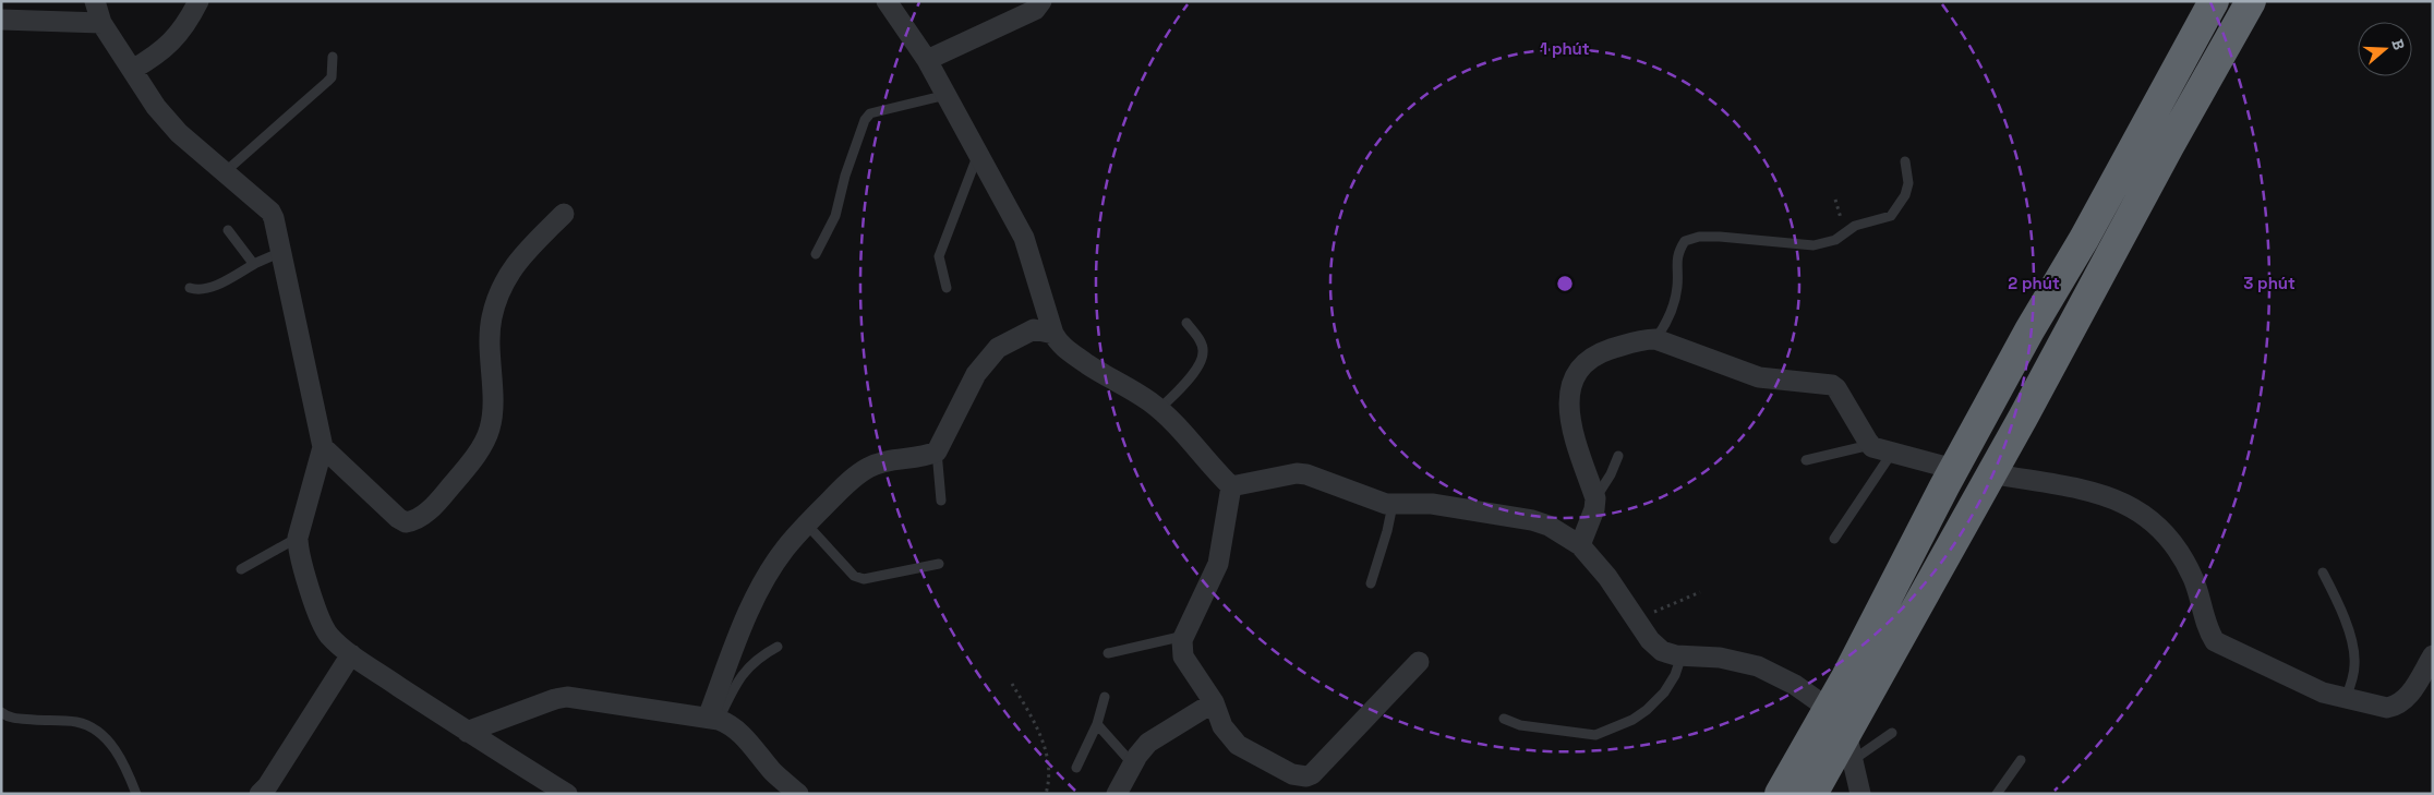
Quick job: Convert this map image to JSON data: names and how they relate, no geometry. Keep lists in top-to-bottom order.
{
  "north": "right",
  "rings": ["1 phút", "2 phút", "3 phút"]
}
